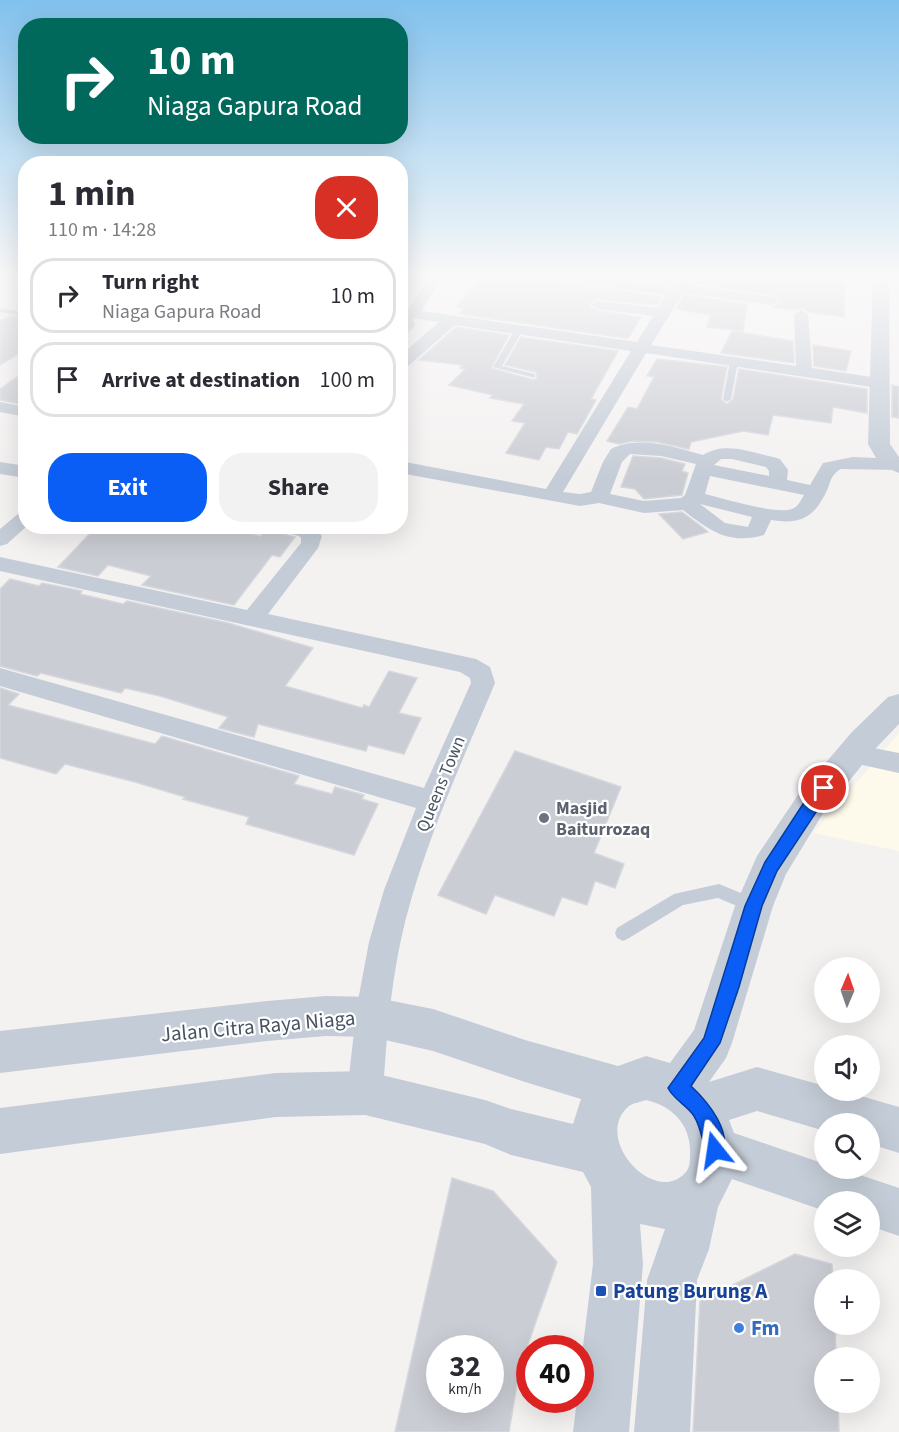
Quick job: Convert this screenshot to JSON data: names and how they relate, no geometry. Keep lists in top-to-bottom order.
{
  "streets": {
    "street": ["Queens Town", "Jalan Citra Raya Niaga"]
  },
  "crossings": [
    ["Queens Town", "Jalan Citra Raya Niaga"]
  ],
  "places": {
    "other": ["Masjid Baiturrozaq", "Fm"],
    "transit": ["Patung Burung A"]
  },
  "north": "top",
  "page": {
    "turn": ["10 m", "Niaga Gapura Road"],
    "heading": ["1 min", "110 m · 14:28"],
    "list": [
      {
        "name": "Turn right",
        "note": "Niaga Gapura Road",
        "value": "10 m"
      },
      {
        "name": "Arrive at destination",
        "value": "100 m"
      }
    ],
    "buttons": ["Exit", "Share"],
    "map_buttons": ["+", "−"],
    "speed": "32 km/h",
    "limit": "40"
  }
}
